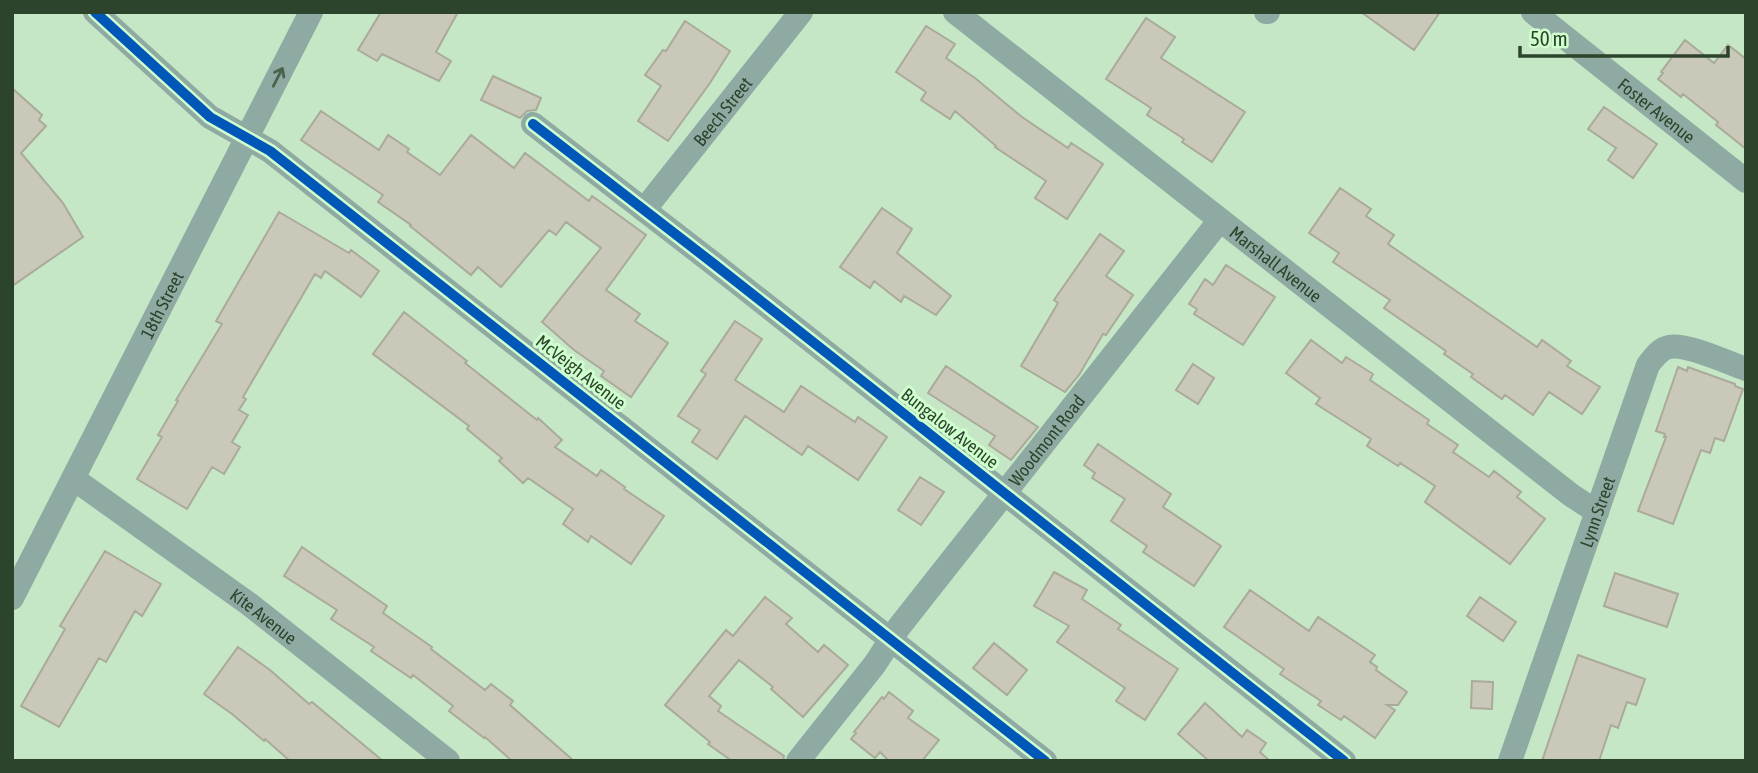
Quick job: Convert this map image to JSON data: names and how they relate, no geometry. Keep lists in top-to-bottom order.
{
  "streets": {
    "street": [
      "Foster Avenue",
      "Beech Street",
      "Marshall Avenue",
      "18th Street",
      "McVeigh Avenue",
      "Bungalow Avenue",
      "Woodmont Road",
      "Lynn Street",
      "Kite Avenue"
    ]
  },
  "crossings": [
    ["Beech Street", "Bungalow Avenue"],
    ["Marshall Avenue", "Woodmont Road"],
    ["Marshall Avenue", "Lynn Street"],
    ["18th Street", "McVeigh Avenue"],
    ["18th Street", "Kite Avenue"],
    ["McVeigh Avenue", "Woodmont Road"],
    ["Bungalow Avenue", "Woodmont Road"]
  ],
  "scale_bar": "50 m"
}
